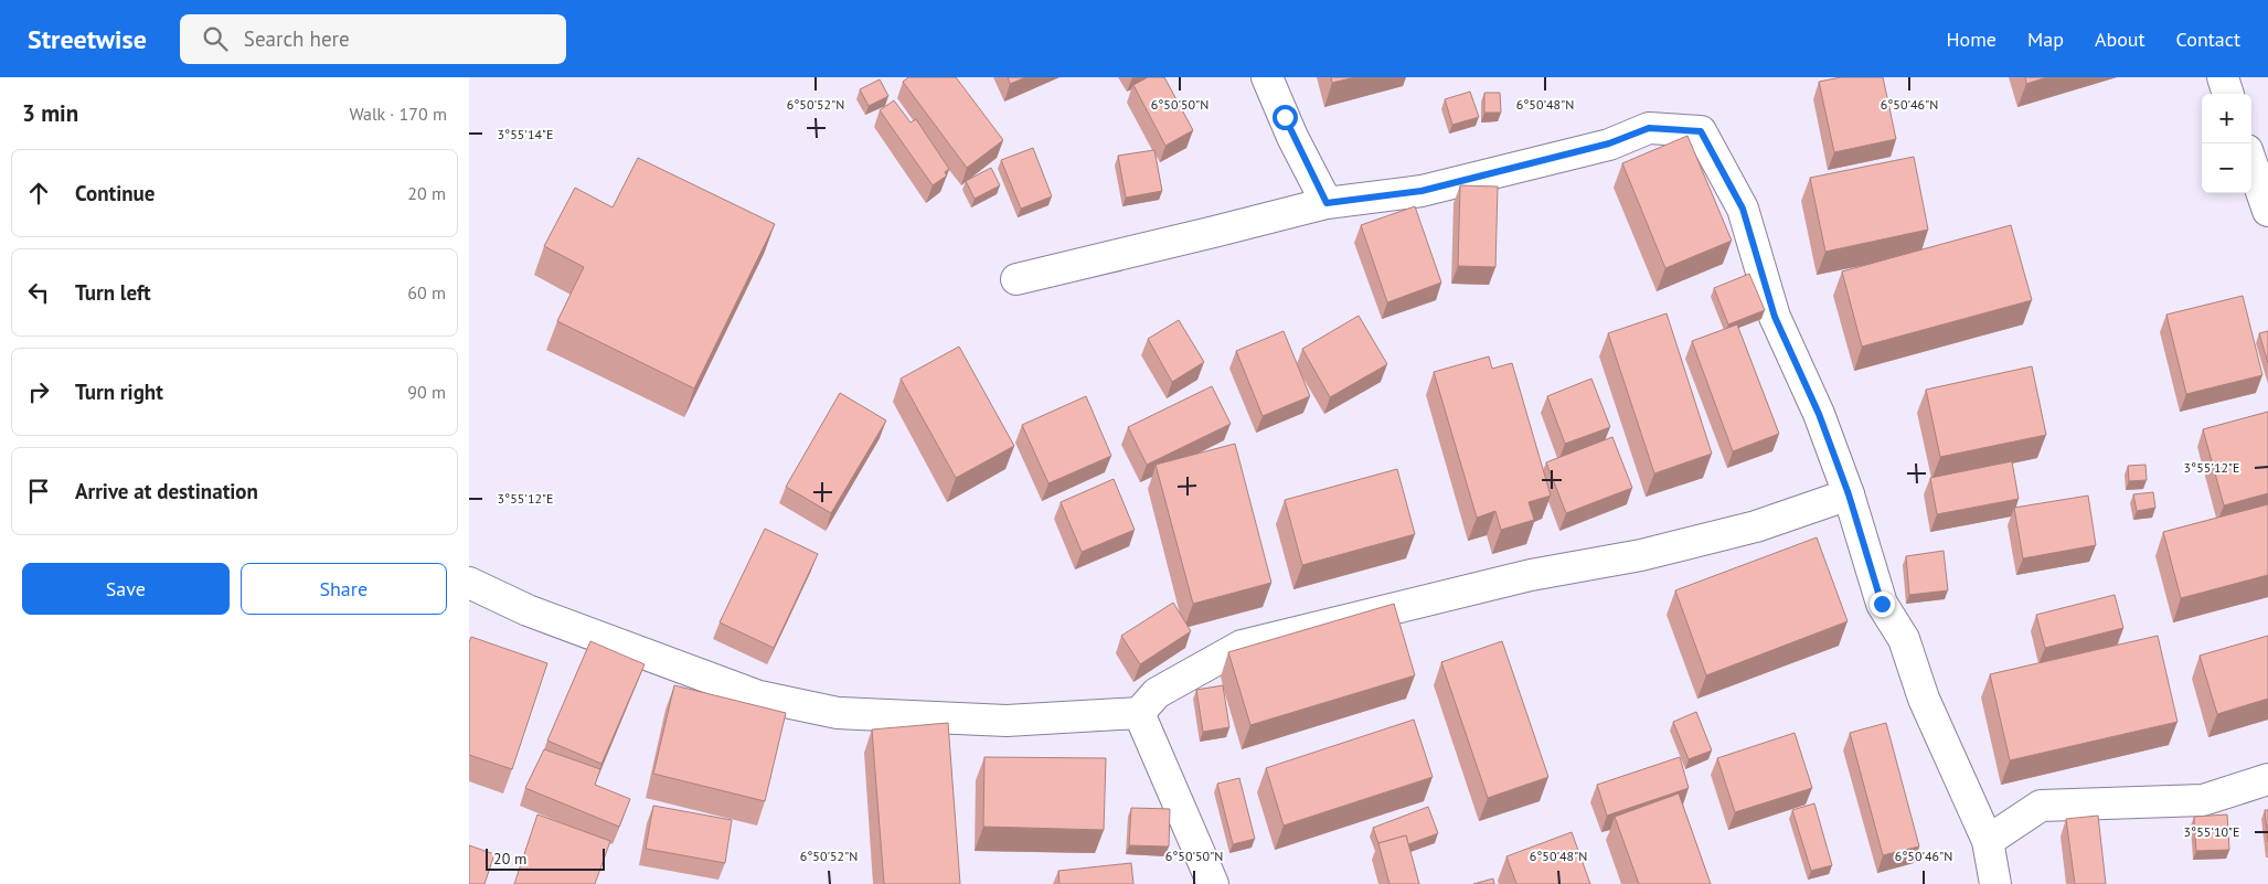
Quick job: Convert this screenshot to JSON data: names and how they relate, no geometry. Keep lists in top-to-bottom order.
{
  "scale_bar": "20 m",
  "page": {
    "header": "Streetwise",
    "search": "Search here",
    "nav": [
      "Home",
      "Map",
      "About",
      "Contact"
    ],
    "heading": ["3 min", "Walk · 170 m"],
    "map_buttons": ["+", "−"],
    "list": [
      ["Continue", "20 m"],
      ["Turn left", "60 m"],
      ["Turn right", "90 m"],
      "Arrive at destination"
    ],
    "buttons": ["Save", "Share"],
    "scale": "20 m"
  },
  "coordinates": [
    "6°50'52\"N",
    "6°50'50\"N",
    "6°50'48\"N",
    "6°50'46\"N",
    "3°55'14\"E",
    "3°55'12\"E",
    "3°55'10\"E"
  ]
}
